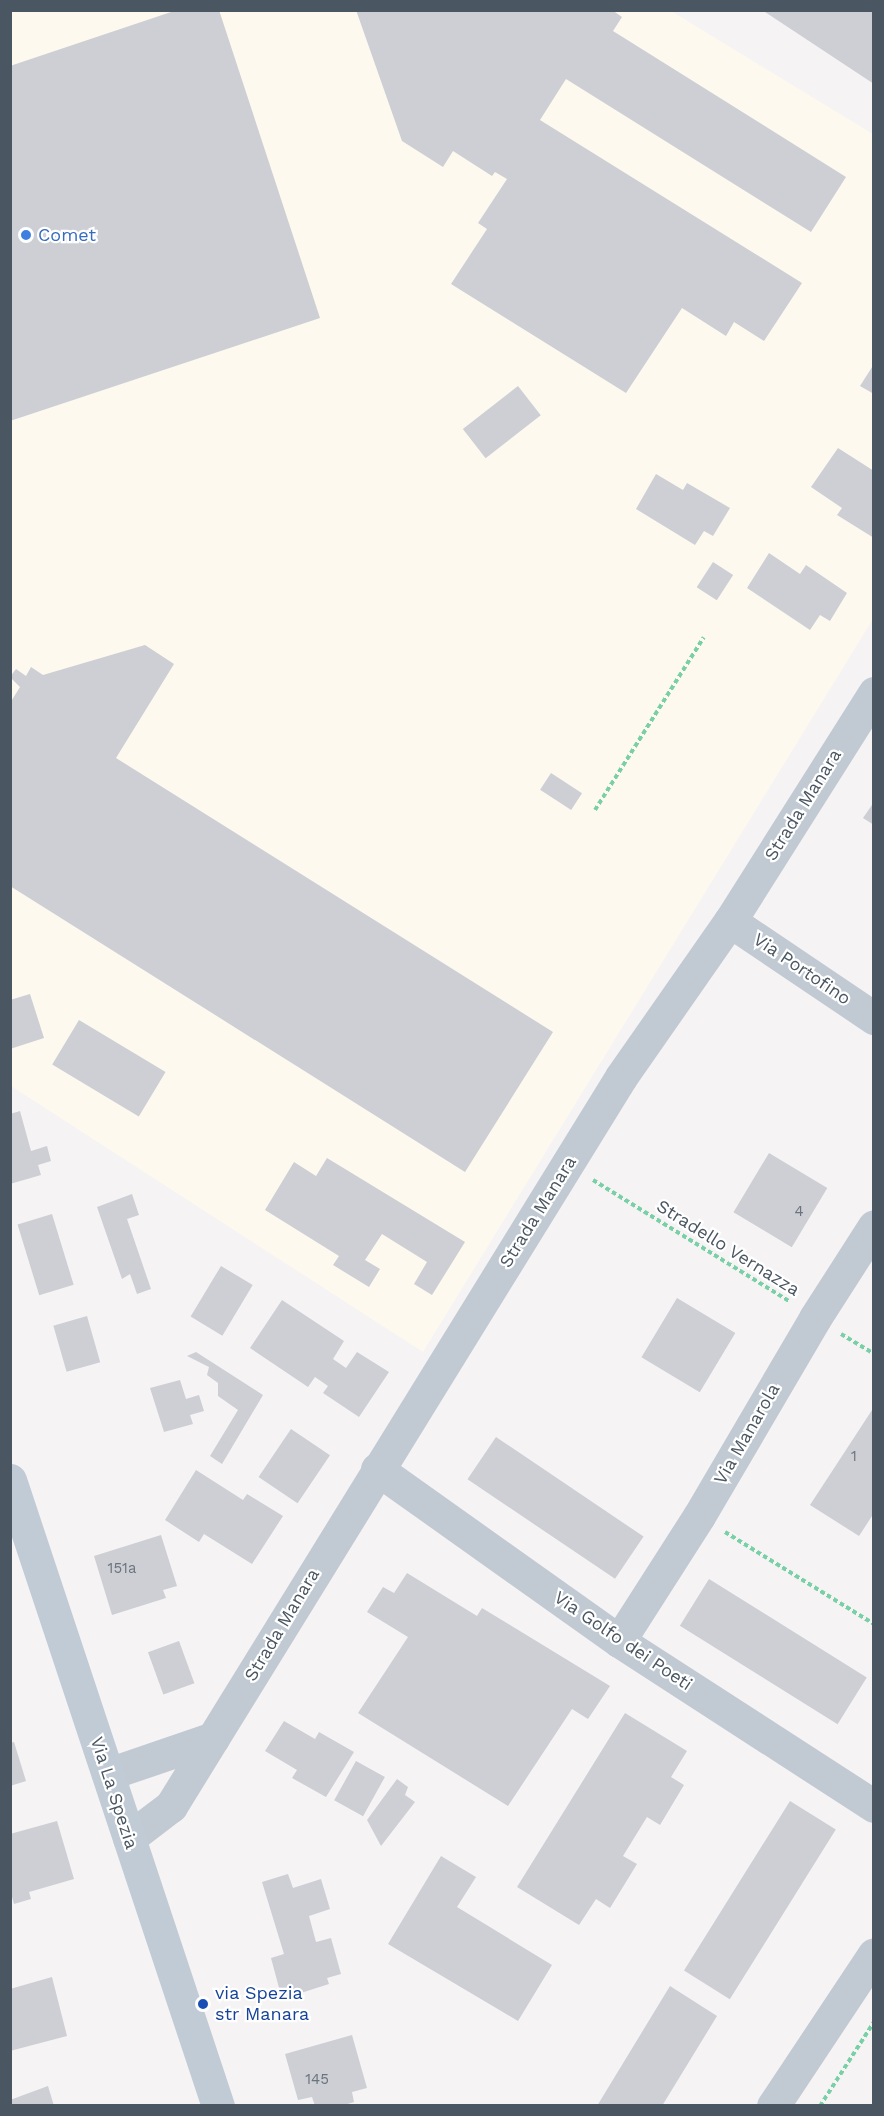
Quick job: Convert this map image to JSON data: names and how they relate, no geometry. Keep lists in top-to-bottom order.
{
  "streets": {
    "main road": ["Via La Spezia"],
    "street": [
      "Strada Manara",
      "Via Portofino",
      "Via Manarola",
      "Via Golfo dei Poeti"
    ],
    "path": ["Stradello Vernazza"]
  },
  "crossings": [
    ["Strada Manara", "Via Portofino"],
    ["Strada Manara", "Stradello Vernazza"],
    ["Strada Manara", "Via Golfo dei Poeti"],
    ["Strada Manara", "Via La Spezia"],
    ["Stradello Vernazza", "Via Manarola"],
    ["Via Manarola", "Via Golfo dei Poeti"]
  ],
  "places": ["Comet", "via Spezia str Manara"],
  "house_numbers": [
    "4",
    "1",
    "151a",
    "145"
  ]
}
